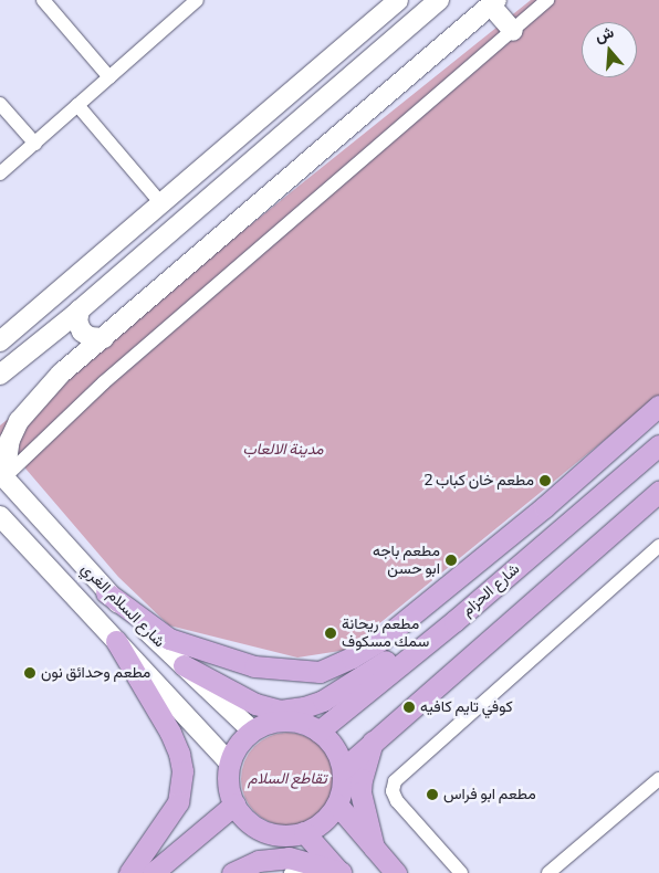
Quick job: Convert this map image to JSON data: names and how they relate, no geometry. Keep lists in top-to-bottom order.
{
  "streets": {
    "main road": ["شارع الحزام"],
    "street": ["شارع السلام الغري"]
  },
  "crossings": [
    ["شارع الحزام", "شارع السلام الغري"]
  ],
  "parks": ["مدينة الالعاب", "تقاطع السلام"],
  "places": [
    "مطعم خان كباب 2",
    "مطعم باجه ابو حسن",
    "مطعم ريحانة سمك مسكوف",
    "مطعم وحدائق نون",
    "كوفي تايم كافيه",
    "مطعم ابو فراس"
  ],
  "north": "top"
}
